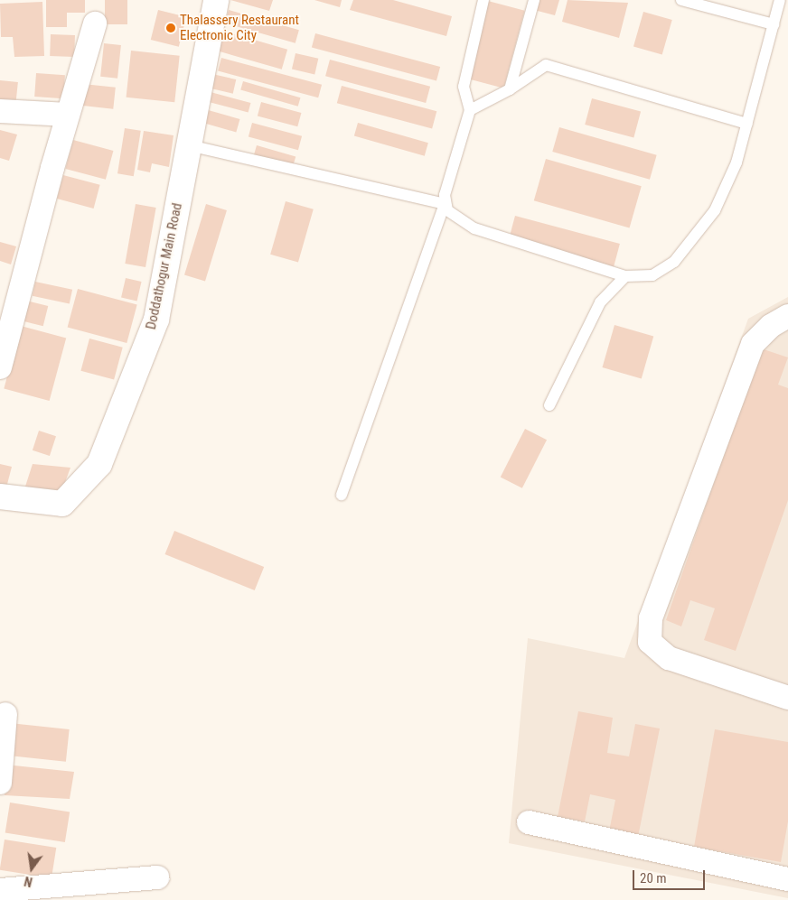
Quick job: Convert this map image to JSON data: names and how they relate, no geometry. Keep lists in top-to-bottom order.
{
  "streets": {
    "street": ["Doddathogur Main Road"]
  },
  "places": ["Thalassery Restaurant Electronic City"],
  "scale_bar": "20 m",
  "north": "bottom"
}
